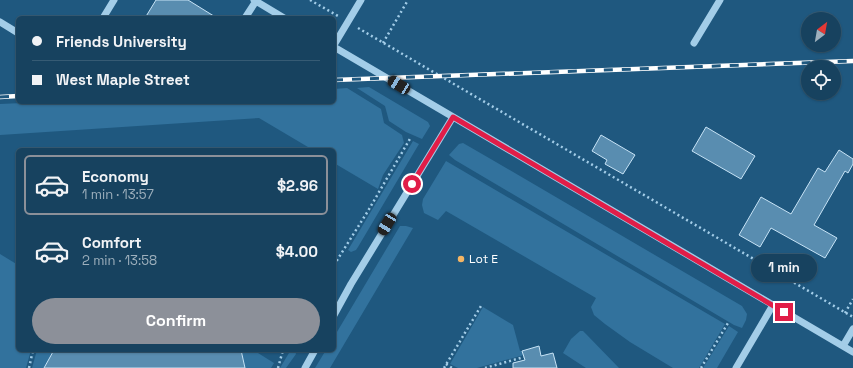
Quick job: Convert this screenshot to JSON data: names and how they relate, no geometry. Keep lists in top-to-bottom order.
{
  "places": ["Lot E"],
  "north": "top right",
  "page": {
    "banner": ["Friends University", "West Maple Street"],
    "list": [
      {
        "name": "Economy",
        "note": "1 min · 13:57",
        "value": "$2.96"
      },
      {
        "name": "Comfort",
        "note": "2 min · 13:58",
        "value": "$4.00"
      }
    ],
    "bubble": "1 min",
    "buttons": "Confirm"
  }
}
